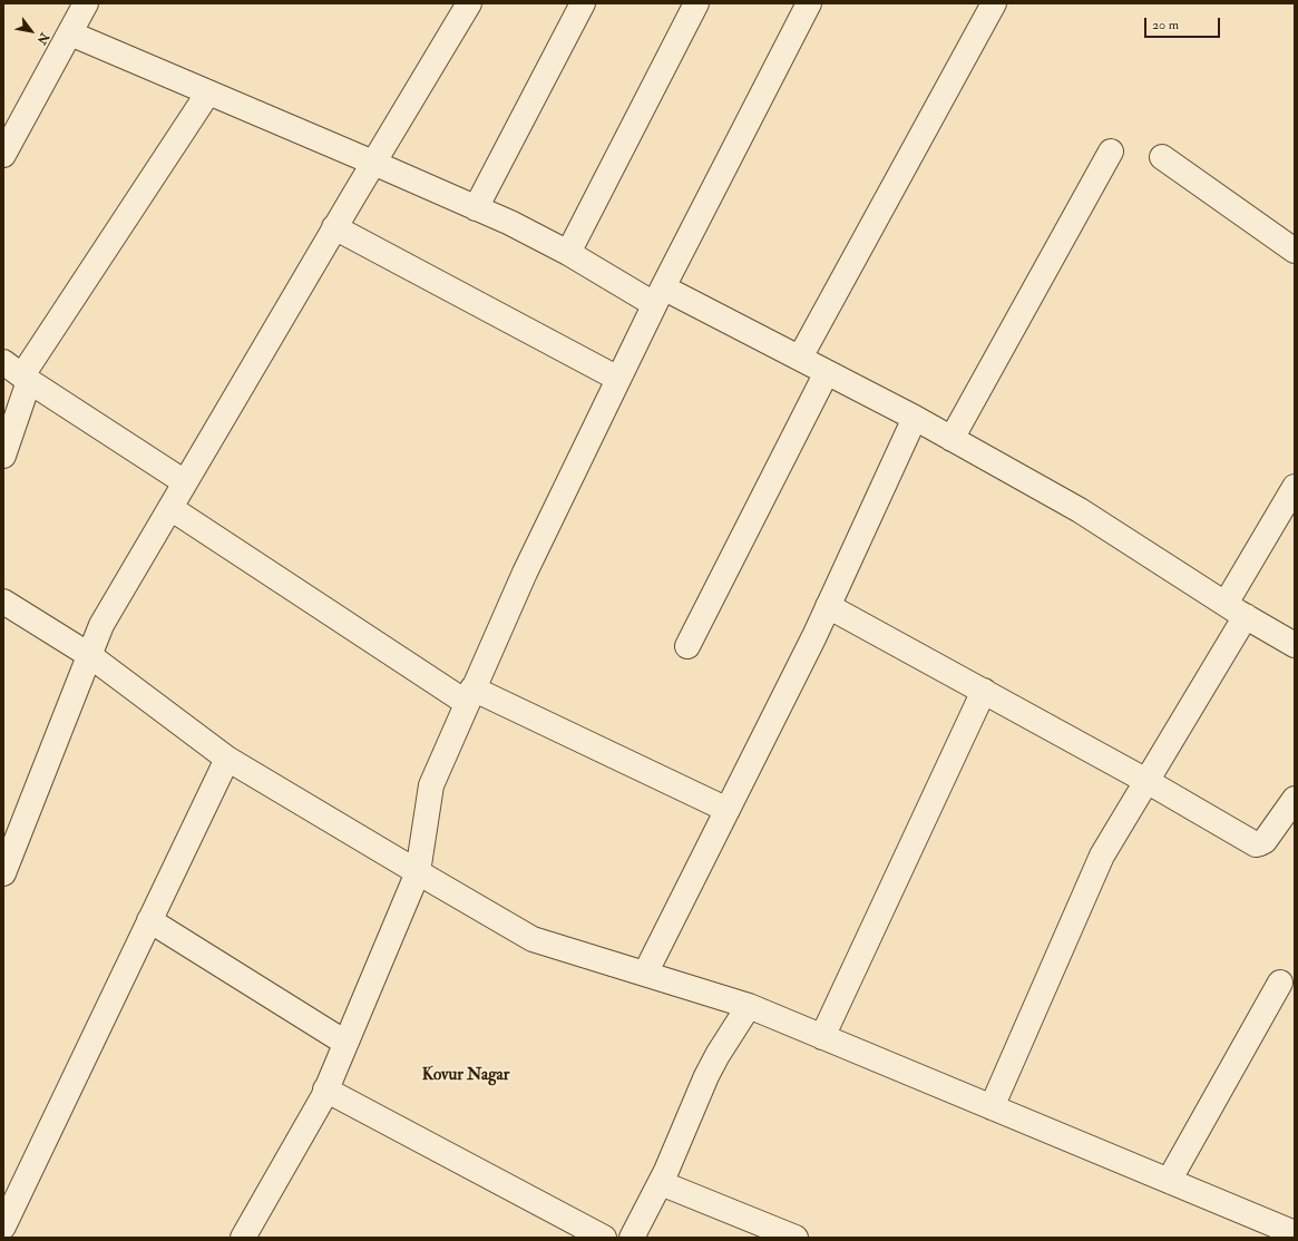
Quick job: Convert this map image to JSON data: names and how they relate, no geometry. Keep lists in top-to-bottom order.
{
  "districts": ["Kovur Nagar"],
  "scale_bar": "20 m",
  "north": "bottom right"
}
